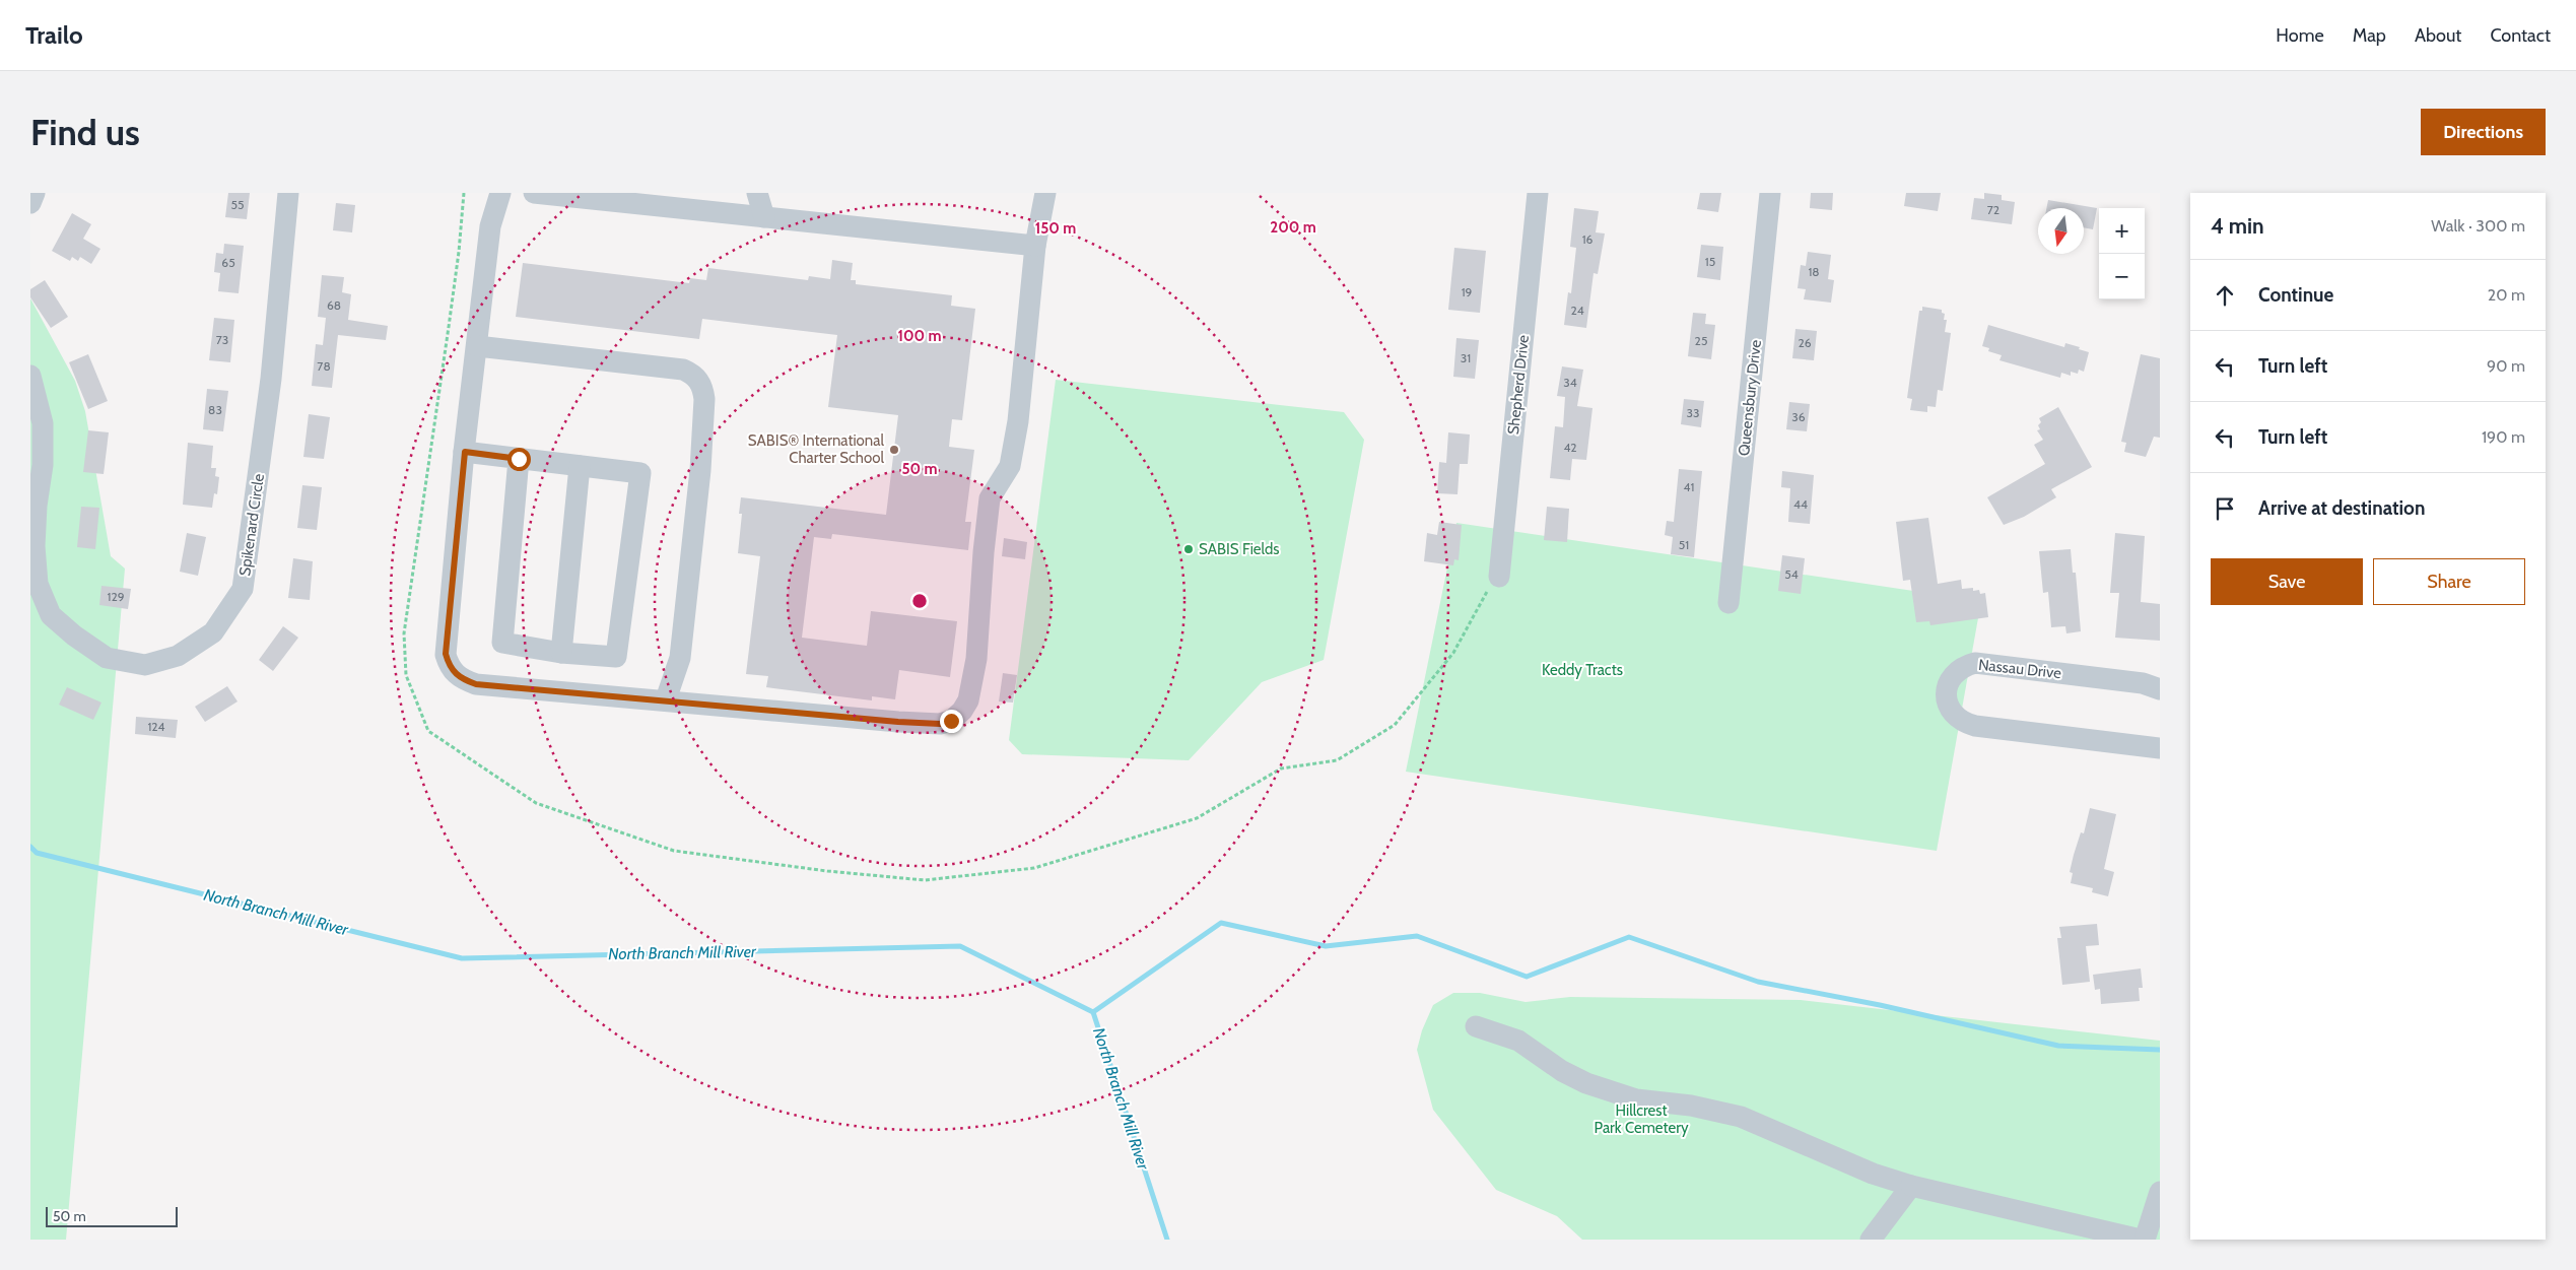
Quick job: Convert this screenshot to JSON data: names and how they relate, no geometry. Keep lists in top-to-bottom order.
{
  "streets": {
    "street": [
      "Shepherd Drive",
      "Queensbury Drive",
      "Spikenard Circle",
      "Nassau Drive"
    ]
  },
  "water": ["North Branch Mill River"],
  "parks": ["Keddy Tracts", "Hillcrest Park Cemetery"],
  "places": ["SABIS® International Charter School", "SABIS Fields"],
  "house_numbers": [
    "55",
    "72",
    "16",
    "15",
    "65",
    "18",
    "19",
    "68",
    "24",
    "73",
    "25",
    "26",
    "31",
    "78",
    "34",
    "83",
    "33",
    "36",
    "42",
    "41",
    "44",
    "51",
    "54",
    "129",
    "124"
  ],
  "scale_bar": "50 m",
  "north": "bottom",
  "page": {
    "header": "Trailo",
    "nav": [
      "Home",
      "Map",
      "About",
      "Contact"
    ],
    "buttons": [
      "Directions",
      ["Save", "Share"]
    ],
    "title": "Find us",
    "heading": ["4 min", "Walk · 300 m"],
    "map_buttons": ["+", "−"],
    "list": [
      ["Continue", "20 m"],
      ["Turn left", "90 m"],
      ["Turn left", "190 m"],
      "Arrive at destination"
    ],
    "scale": "50 m"
  },
  "rings": [
    "200 m",
    "150 m",
    "100 m",
    "50 m"
  ]
}
